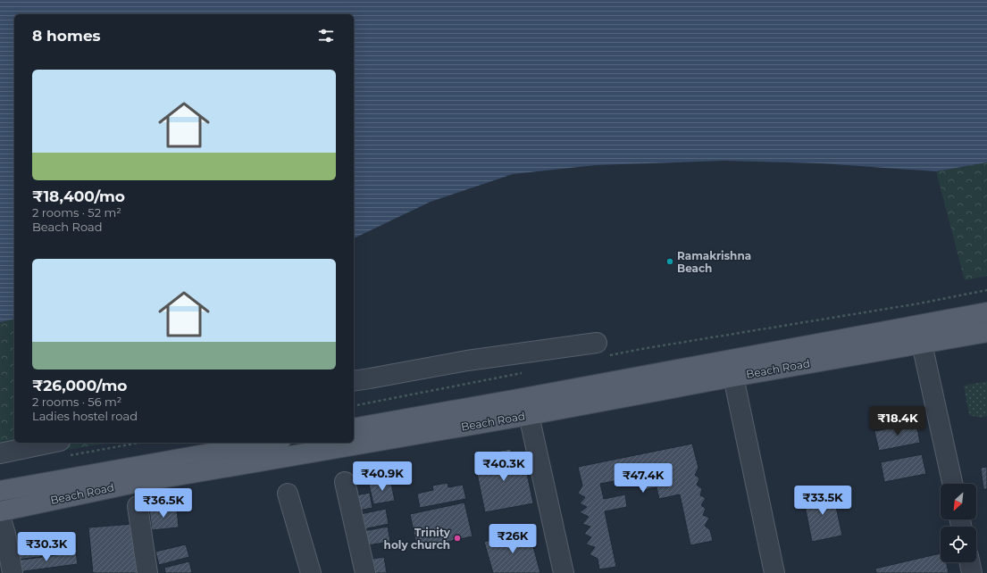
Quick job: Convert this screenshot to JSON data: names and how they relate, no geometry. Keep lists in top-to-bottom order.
{
  "streets": {
    "main road": ["Beach Road"]
  },
  "places": ["Ramakrishna Beach", "Trinity holy church"],
  "north": "bottom left",
  "page": {
    "heading": "8 homes",
    "list": [
      {
        "name": "₹18,400/mo",
        "note": "2 rooms · 52 m² · Beach Road"
      },
      {
        "name": "₹26,000/mo",
        "note": "2 rooms · 56 m² · Ladies hostel road"
      }
    ],
    "price": [
      "₹18.4K",
      "₹40.3K",
      "₹40.9K",
      "₹47.4K",
      "₹33.5K",
      "₹36.5K",
      "₹26K",
      "₹30.3K"
    ]
  }
}
